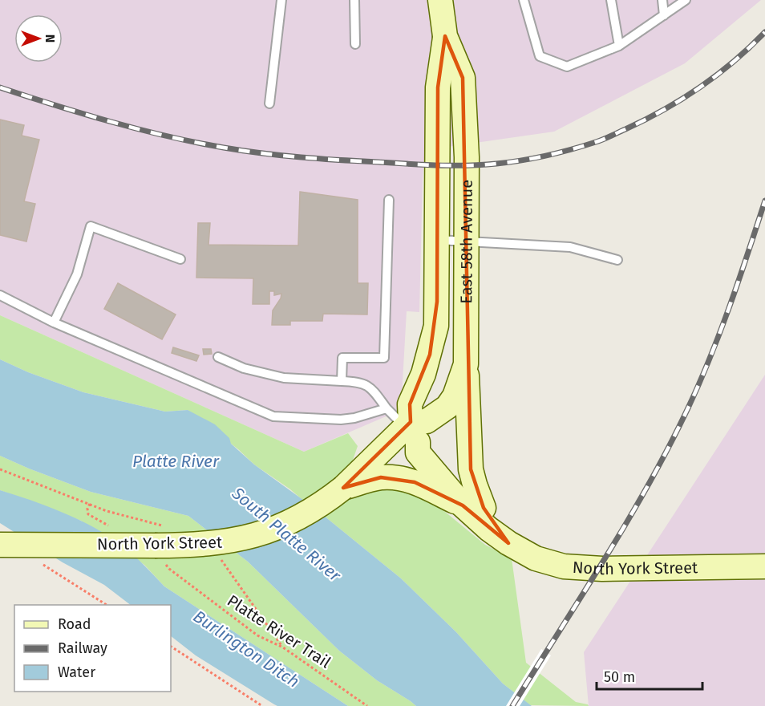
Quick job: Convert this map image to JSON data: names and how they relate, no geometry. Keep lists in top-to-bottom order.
{
  "streets": {
    "main road": ["East 58th Avenue", "North York Street"],
    "path": ["Platte River Trail"]
  },
  "crossings": [
    ["East 58th Avenue", "North York Street"],
    ["North York Street", "Platte River Trail"]
  ],
  "water": ["Platte River", "South Platte River", "Burlington Ditch"],
  "legend": ["Road", "Railway", "Water"],
  "scale_bar": "50 m",
  "north": "right"
}
